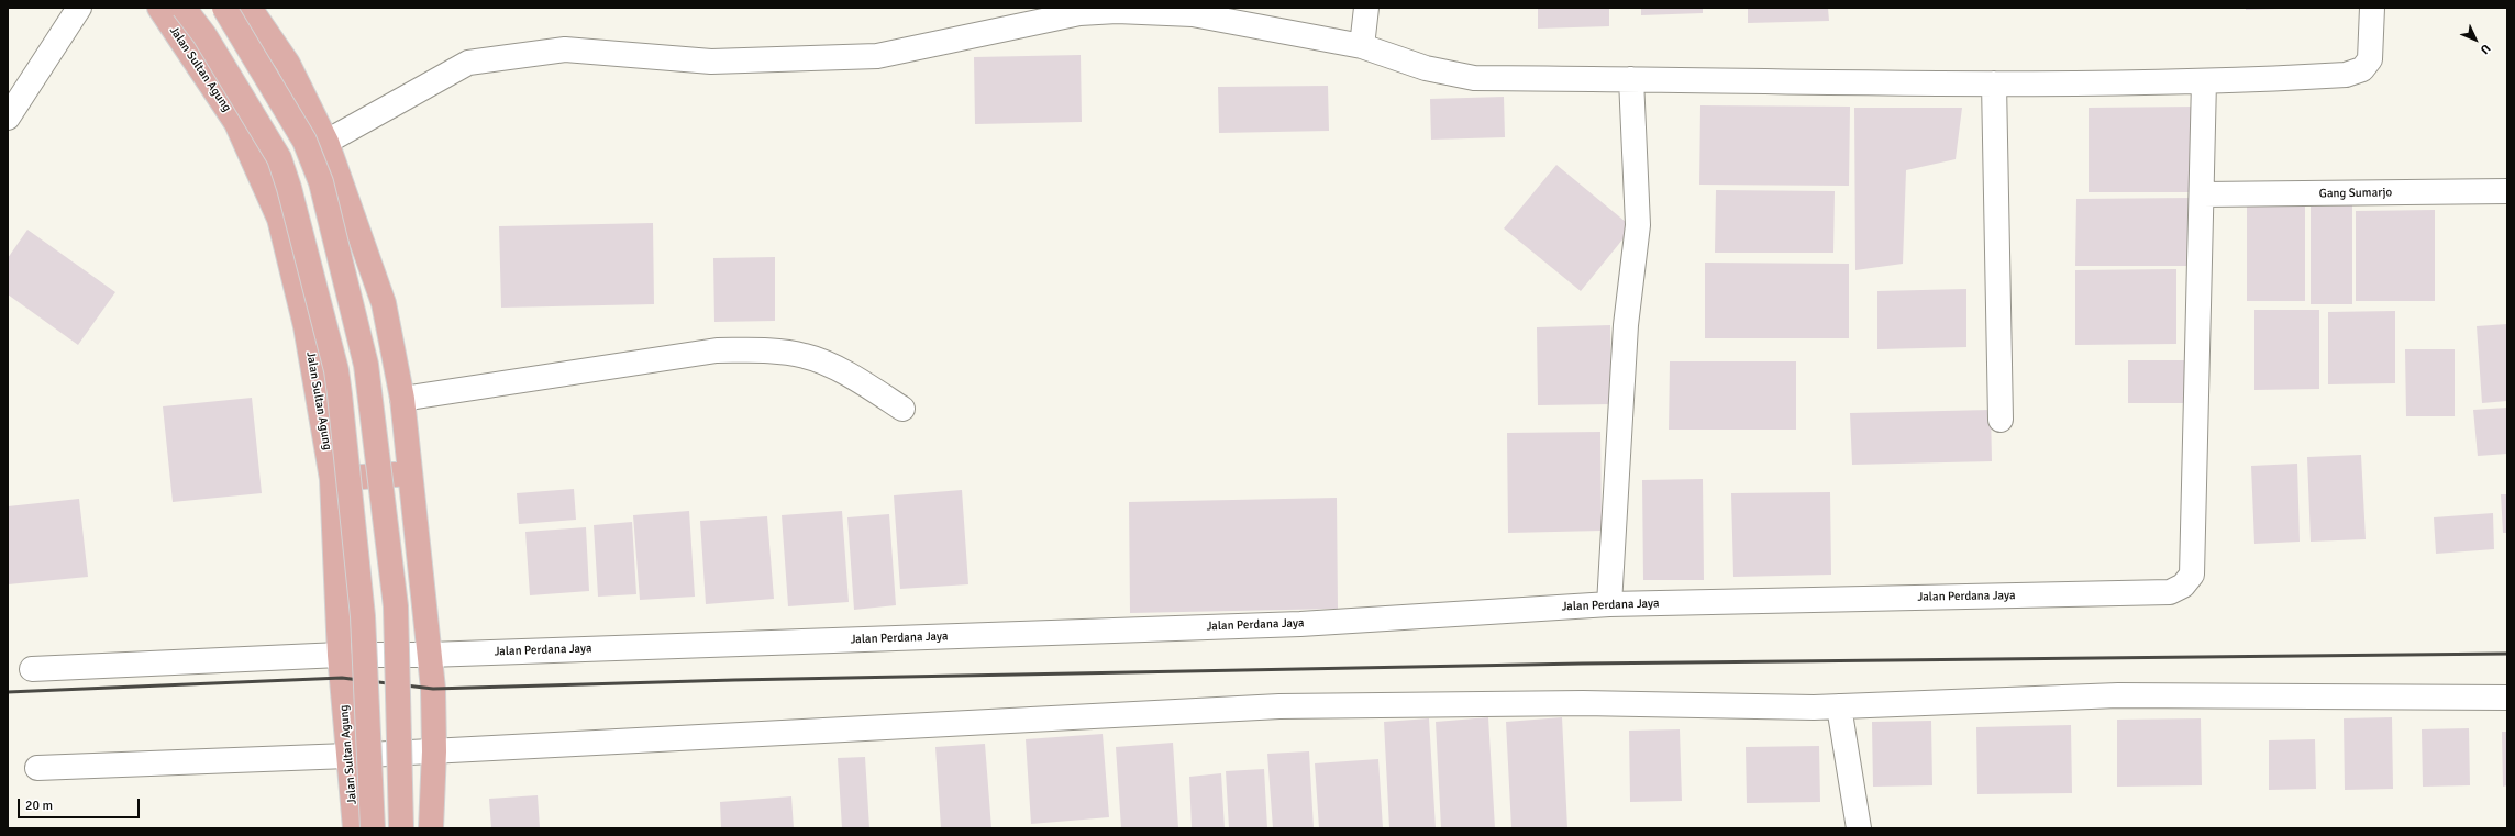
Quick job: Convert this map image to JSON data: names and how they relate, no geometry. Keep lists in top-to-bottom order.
{
  "streets": {
    "main road": ["Jalan Sultan Agung"],
    "street": ["Gang Sumarjo", "Jalan Perdana Jaya"]
  },
  "crossings": [
    ["Jalan Sultan Agung", "Jalan Perdana Jaya"],
    ["Gang Sumarjo", "Jalan Perdana Jaya"]
  ],
  "scale_bar": "20 m",
  "north": "bottom right"
}
